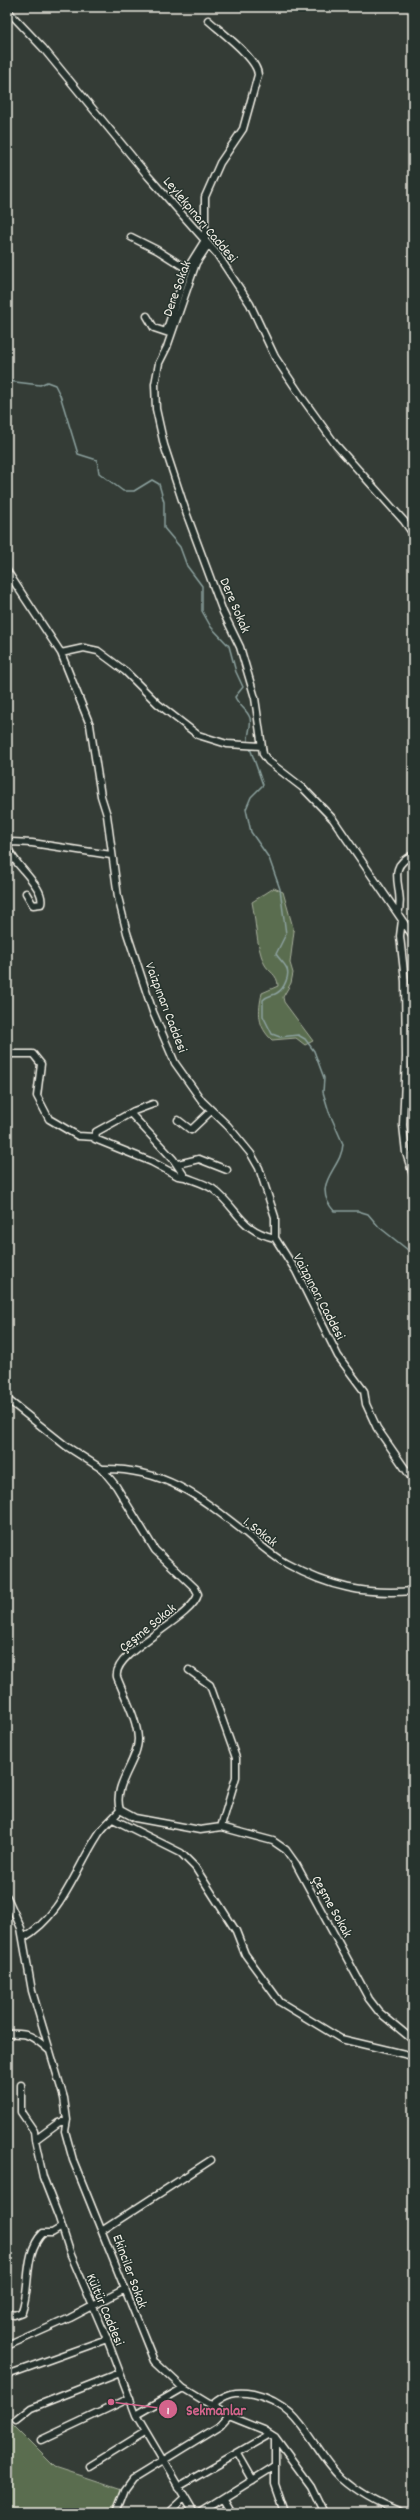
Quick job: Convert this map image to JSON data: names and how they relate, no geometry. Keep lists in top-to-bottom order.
{
  "streets": {
    "street": [
      "Leylekpınarı Caddesi",
      "Dere Sokak",
      "Vaizpınarı Caddesi",
      "1. Sokak",
      "Çeşme Sokak",
      "Ekinciler Sokak",
      "Kültür Caddesi"
    ]
  },
  "crossings": [
    ["Leylekpınarı Caddesi", "Dere Sokak"],
    ["1. Sokak", "Çeşme Sokak"]
  ],
  "places": ["Sekmanlar"]
}
